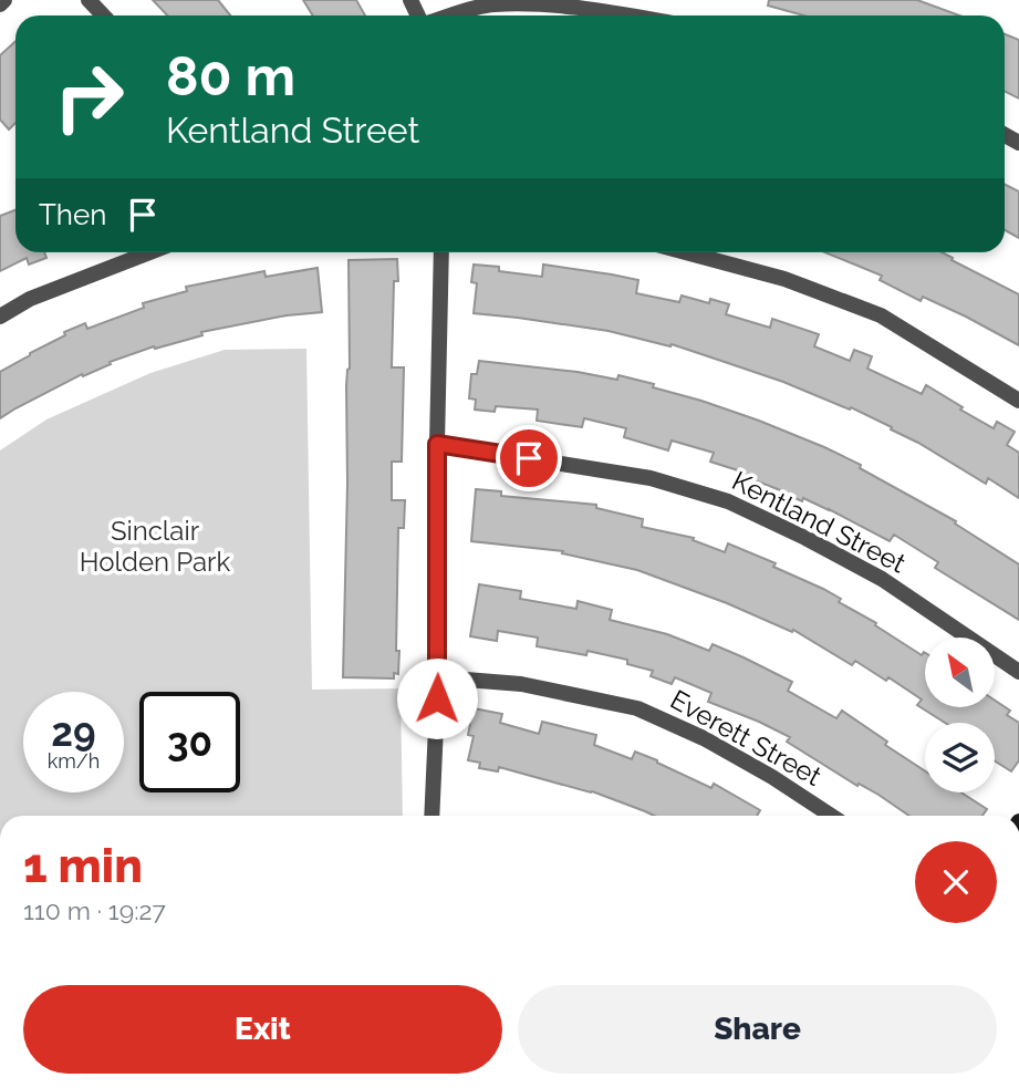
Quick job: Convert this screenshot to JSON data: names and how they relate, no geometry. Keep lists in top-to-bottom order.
{
  "streets": {
    "street": ["Kentland Street", "Everett Street"]
  },
  "parks": ["Sinclair Holden Park"],
  "north": "top left",
  "page": {
    "turn": ["80 m", "Kentland Street"],
    "then": "Then",
    "speed": "29 km/h",
    "limit": "30",
    "heading": ["1 min", "110 m · 19:27"],
    "buttons": ["Exit", "Share"]
  }
}
